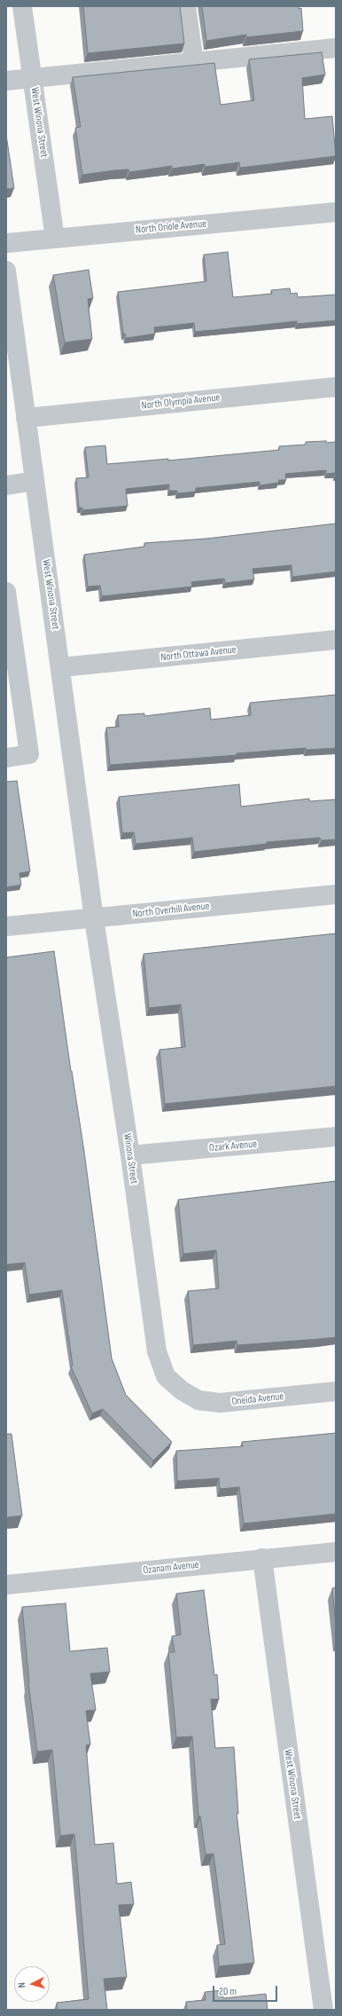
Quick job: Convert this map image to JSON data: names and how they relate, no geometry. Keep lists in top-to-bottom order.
{
  "streets": {
    "street": [
      "West Winona Street",
      "North Oriole Avenue",
      "North Olympia Avenue",
      "North Ottawa Avenue",
      "North Overhill Avenue",
      "Ozark Avenue",
      "Winona Street",
      "Oneida Avenue",
      "Ozanam Avenue"
    ]
  },
  "crossings": [
    ["West Winona Street", "North Oriole Avenue"],
    ["West Winona Street", "North Olympia Avenue"],
    ["West Winona Street", "North Ottawa Avenue"],
    ["West Winona Street", "North Overhill Avenue"],
    ["West Winona Street", "Winona Street"],
    ["West Winona Street", "Ozanam Avenue"],
    ["North Overhill Avenue", "Winona Street"],
    ["Ozark Avenue", "Winona Street"],
    ["Winona Street", "Oneida Avenue"]
  ],
  "scale_bar": "20 m",
  "north": "left"
}
